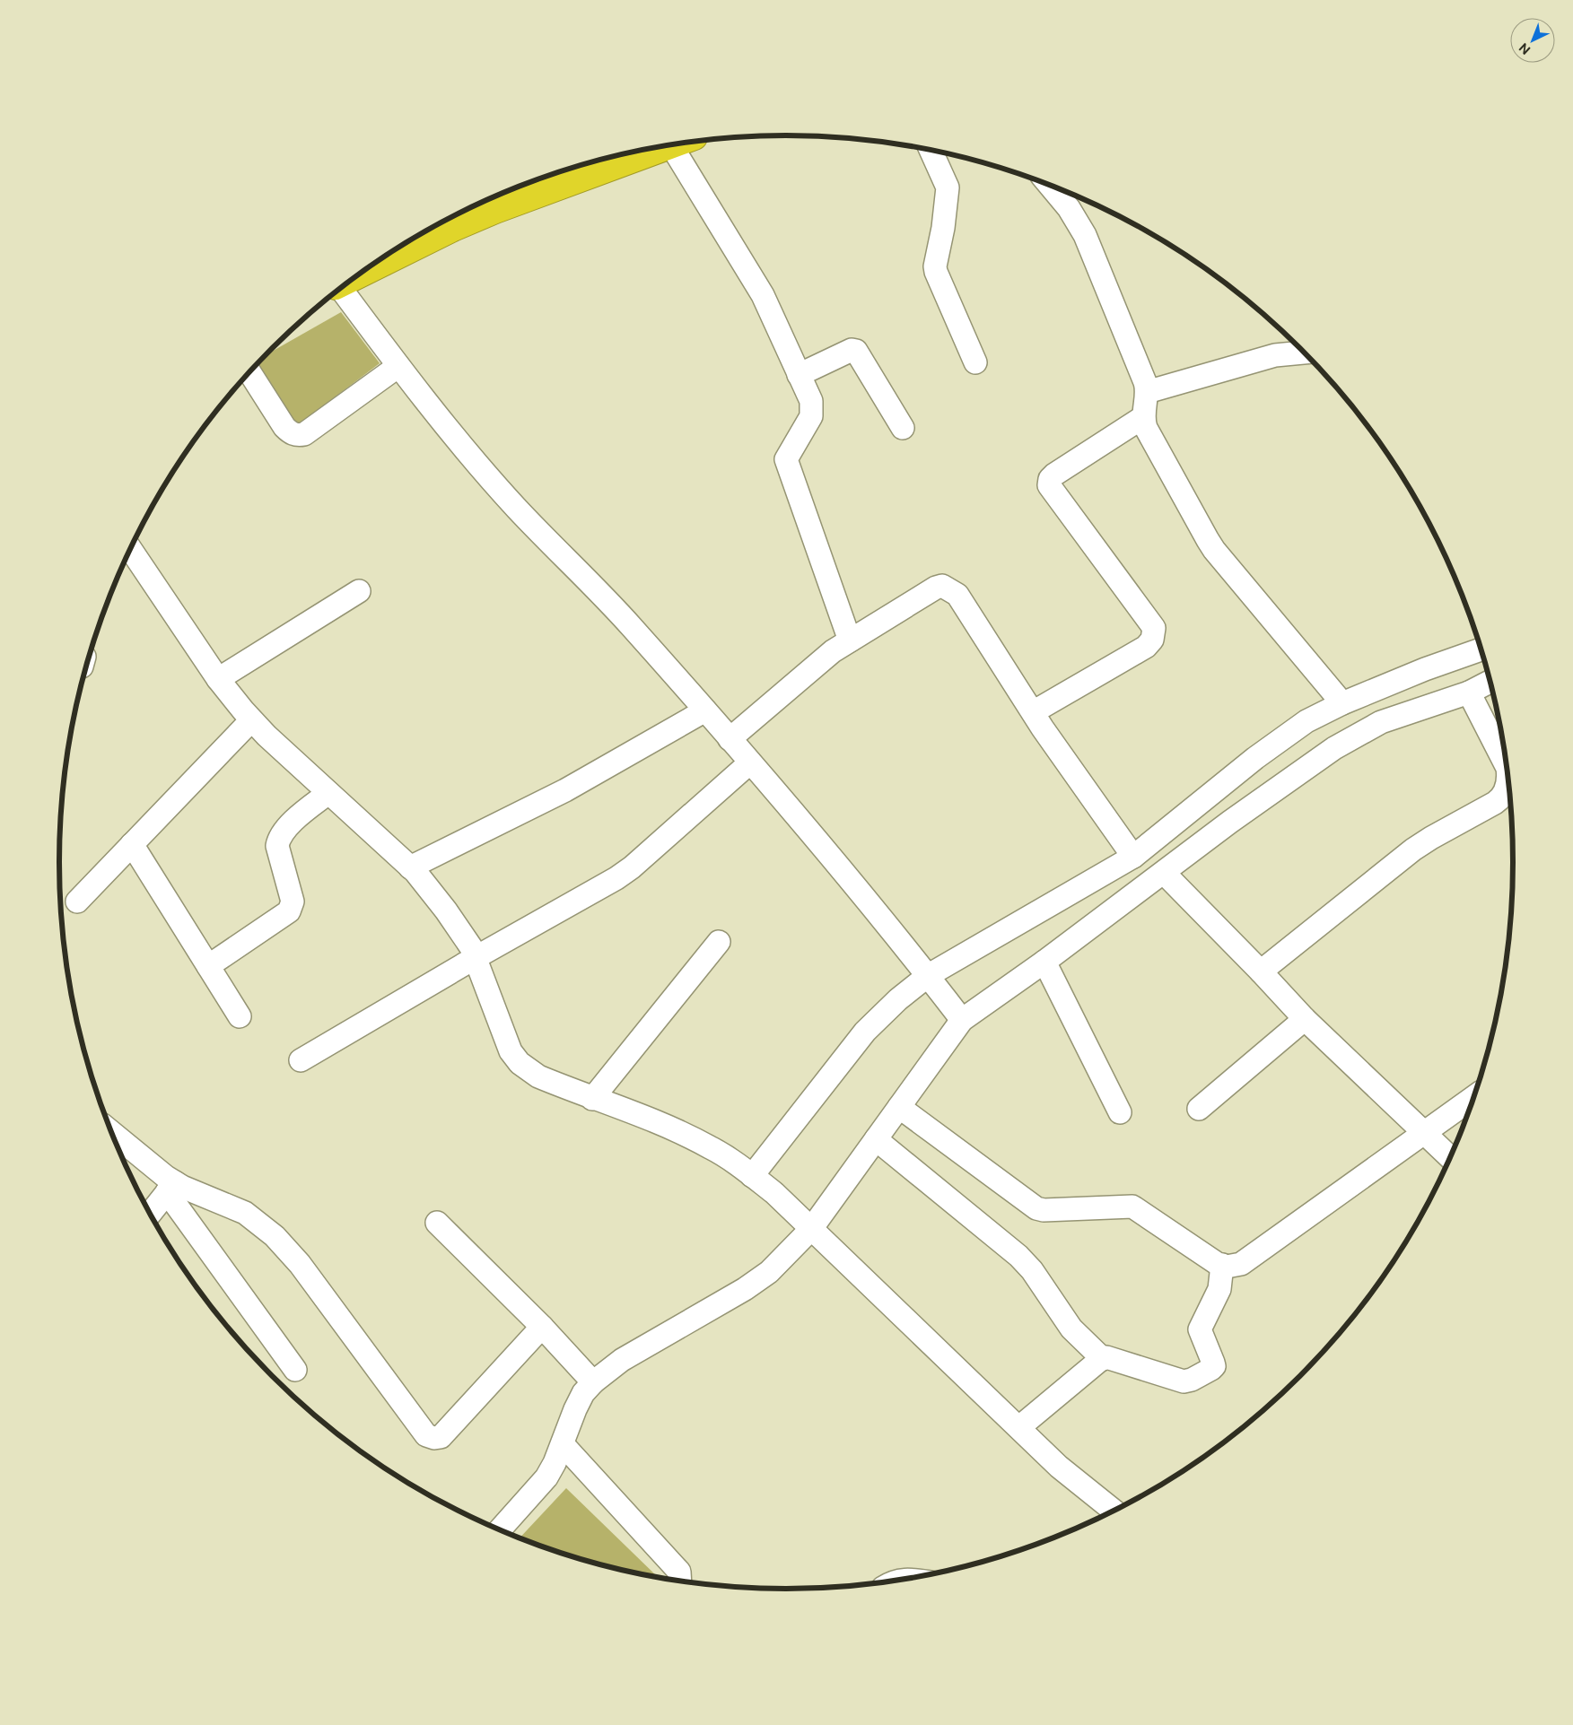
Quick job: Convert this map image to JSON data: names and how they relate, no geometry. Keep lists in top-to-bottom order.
{
  "north": "bottom left"
}
